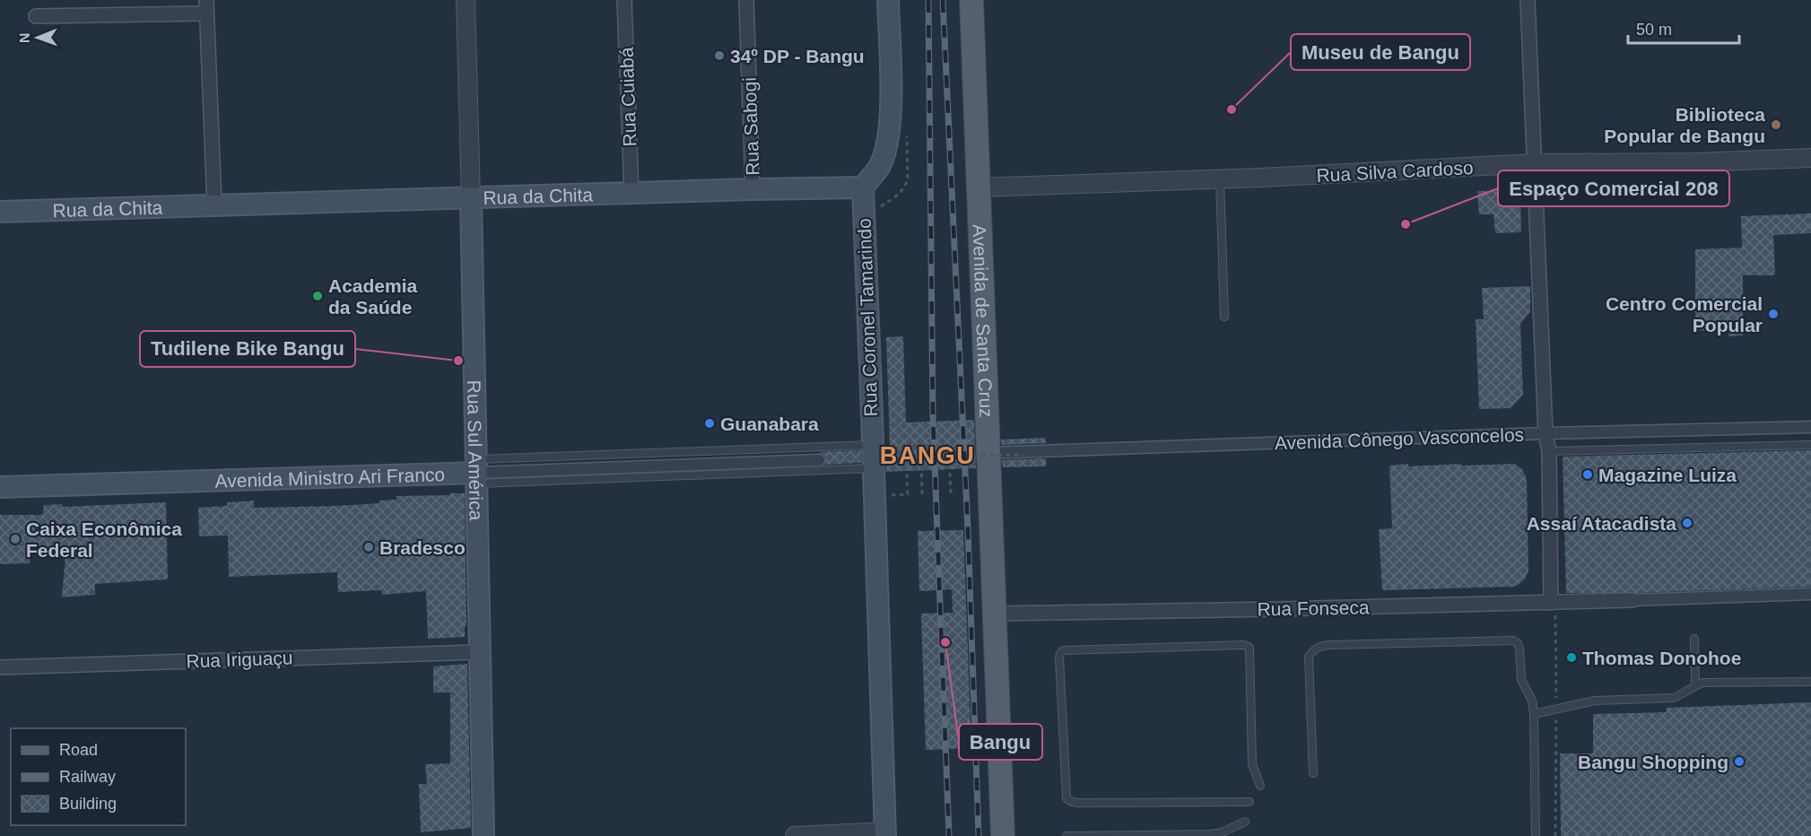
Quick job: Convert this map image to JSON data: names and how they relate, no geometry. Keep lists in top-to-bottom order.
{
  "streets": {
    "main road": [
      "Rua da Chita",
      "Rua Coronel Tamarindo",
      "Avenida de Santa Cruz",
      "Rua Sul América",
      "Avenida Ministro Ari Franco"
    ],
    "street": [
      "Rua Cuiabá",
      "Rua Sabogi",
      "Rua Silva Cardoso",
      "Avenida Cônego Vasconcelos",
      "Rua Fonseca",
      "Rua Iriguaçu"
    ]
  },
  "crossings": [
    ["Rua Cuiabá", "Rua da Chita"],
    ["Rua Sabogi", "Rua da Chita"],
    ["Rua Silva Cardoso", "Avenida de Santa Cruz"],
    ["Rua da Chita", "Rua Coronel Tamarindo"],
    ["Rua da Chita", "Rua Sul América"],
    ["Avenida de Santa Cruz", "Avenida Cônego Vasconcelos"],
    ["Avenida de Santa Cruz", "Rua Fonseca"],
    ["Rua Sul América", "Avenida Ministro Ari Franco"],
    ["Rua Sul América", "Rua Iriguaçu"]
  ],
  "districts": ["BANGU"],
  "places": [
    "34º DP - Bangu",
    "Museu de Bangu",
    "Biblioteca Popular de Bangu",
    "Espaço Comercial 208",
    "Academia da Saúde",
    "Centro Comercial Popular",
    "Tudilene Bike Bangu",
    "Guanabara",
    "Magazine Luiza",
    "Assaí Atacadista",
    "Caixa Econômica Federal",
    "Bradesco",
    "Bangu",
    "Thomas Donohoe",
    "Bangu Shopping"
  ],
  "legend": ["Road", "Railway", "Building"],
  "scale_bar": "50 m",
  "north": "left"
}
